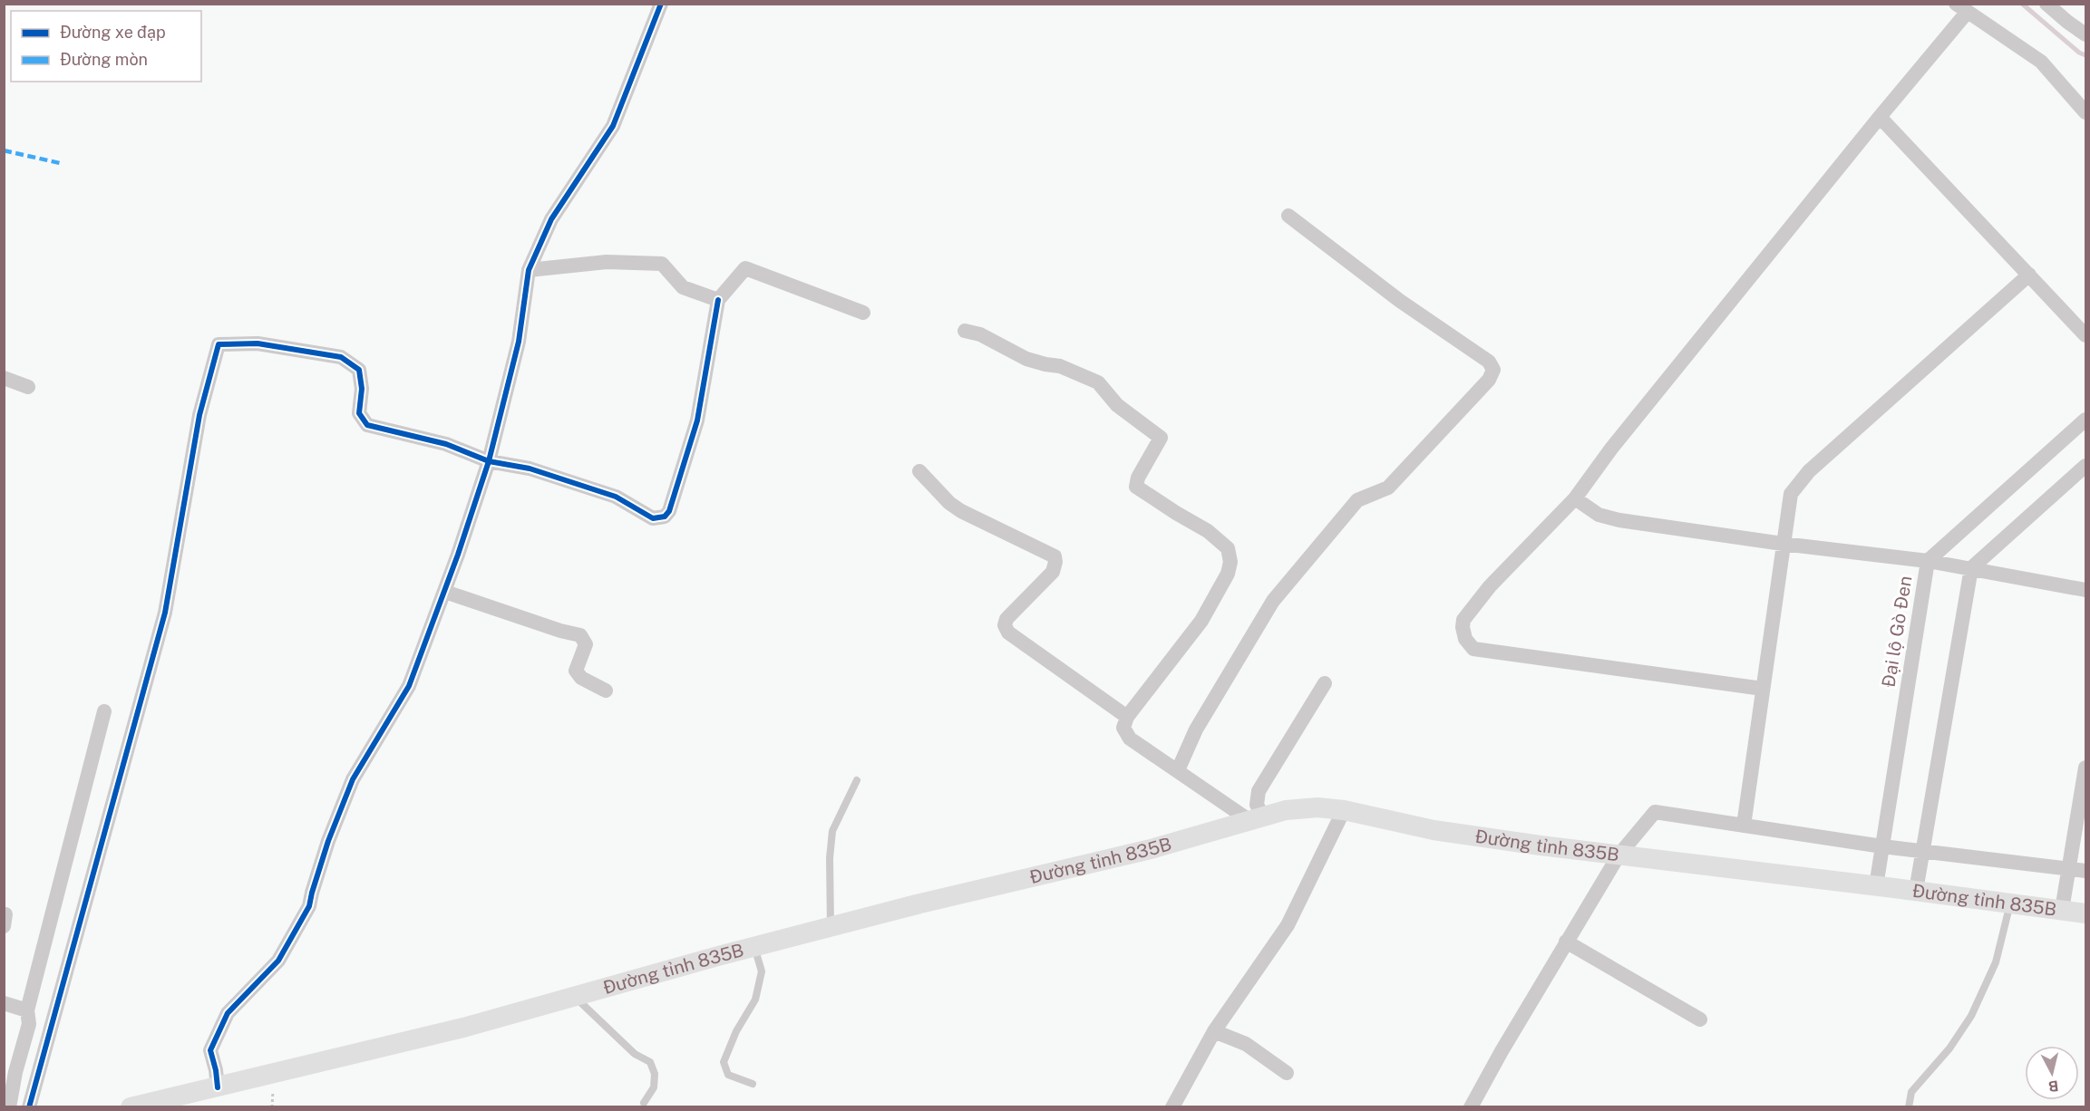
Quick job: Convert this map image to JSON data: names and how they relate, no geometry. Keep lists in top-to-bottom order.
{
  "streets": {
    "main road": ["Đường tỉnh 835B"],
    "street": ["Đại lộ Gò Đen"]
  },
  "crossings": [
    ["Đại lộ Gò Đen", "Đường tỉnh 835B"]
  ],
  "legend": ["Đường xe đạp", "Đường mòn"],
  "north": "bottom"
}
